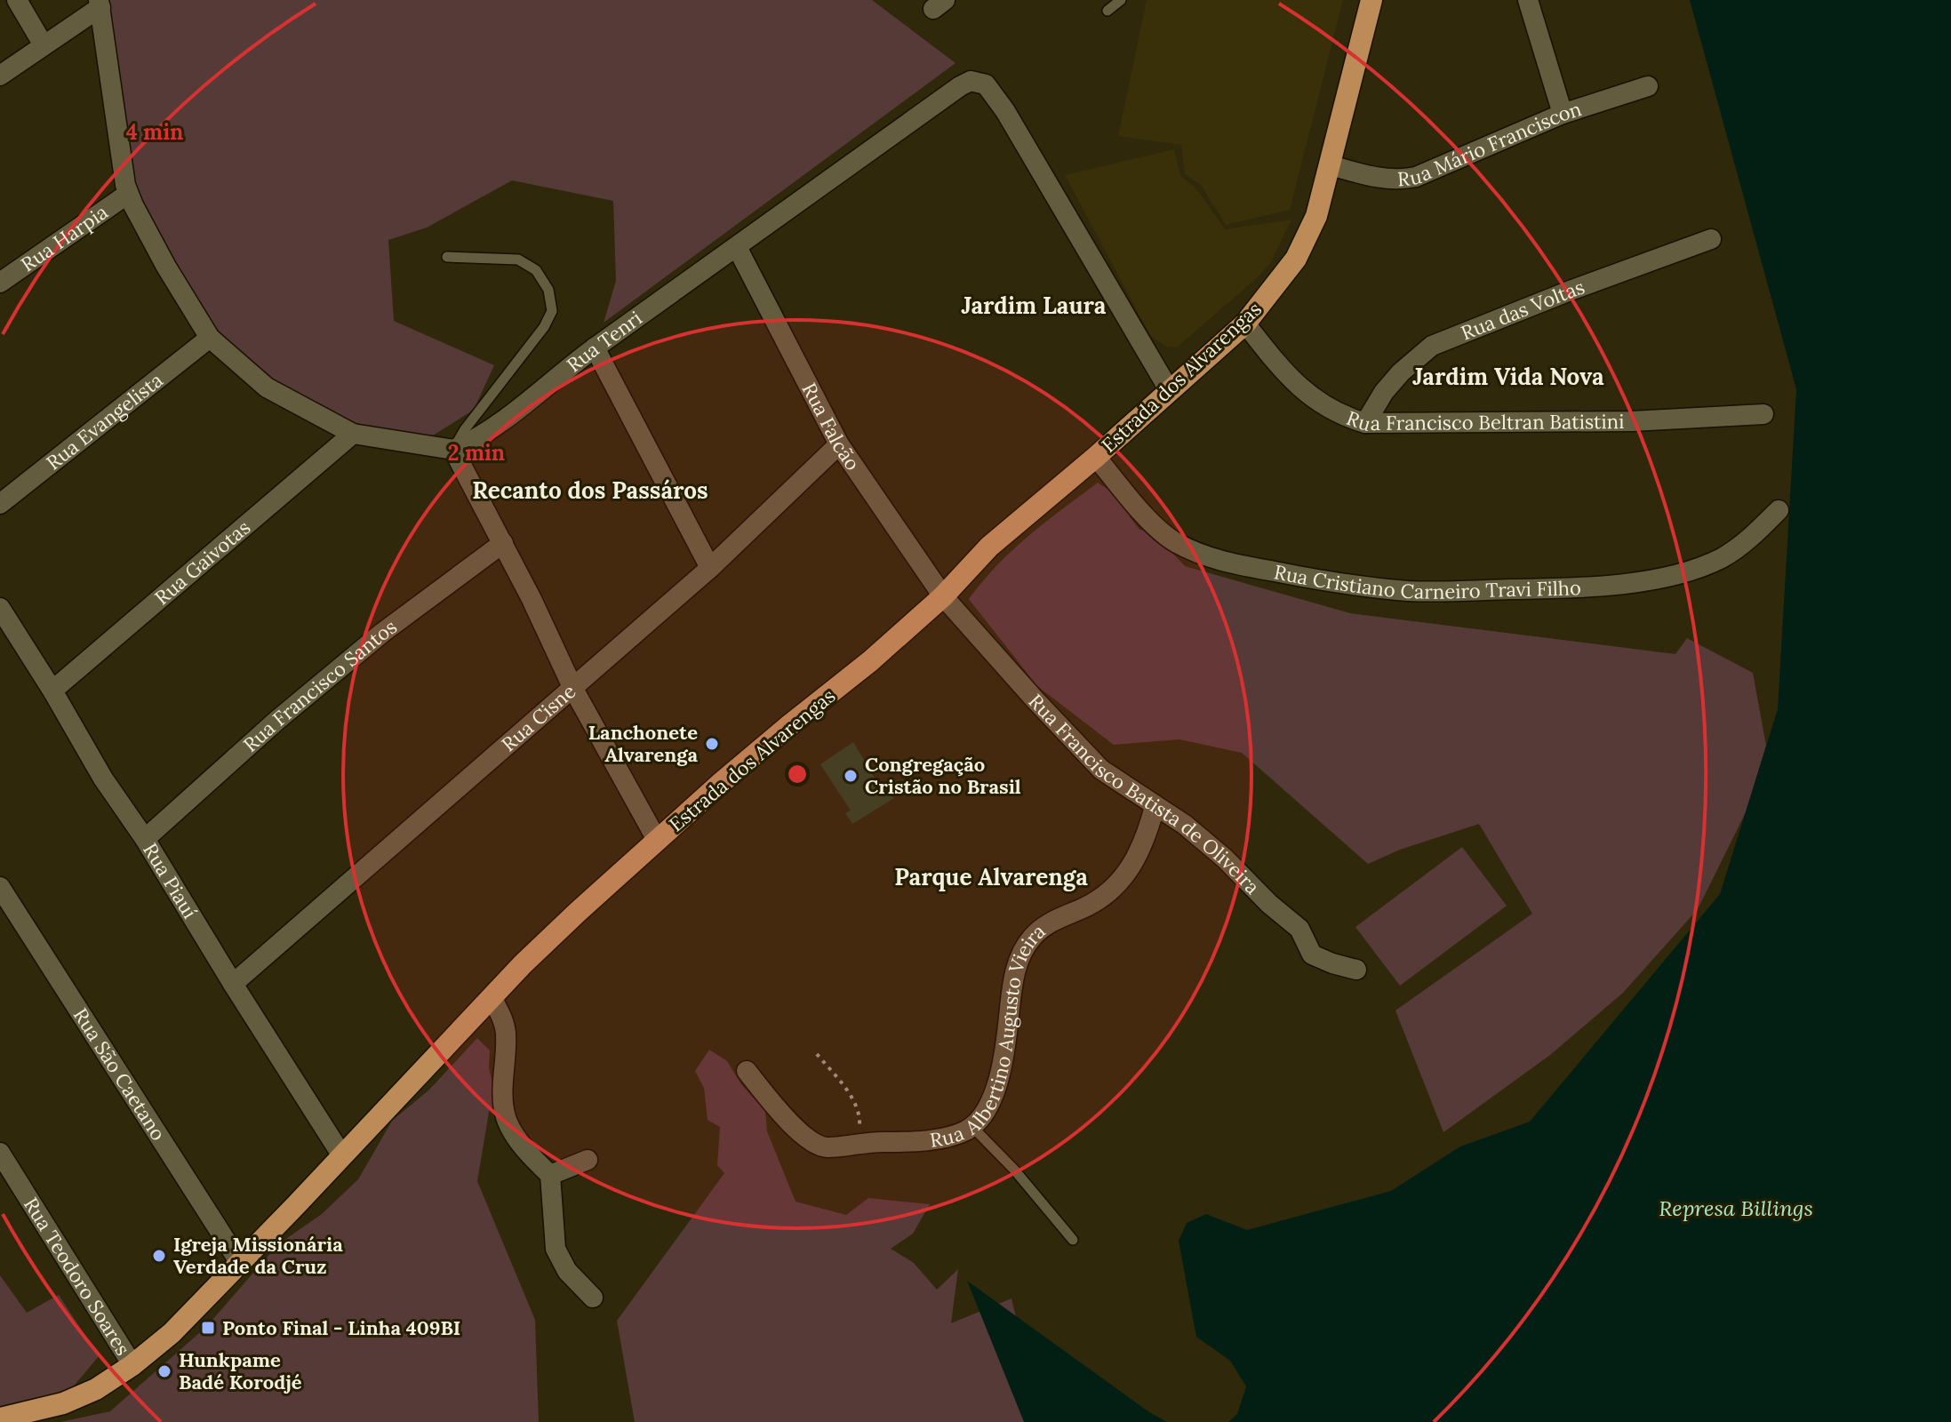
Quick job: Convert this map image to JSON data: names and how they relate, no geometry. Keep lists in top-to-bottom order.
{
  "streets": {
    "main road": ["Estrada dos Alvarengas"],
    "street": [
      "Rua Mário Franciscon",
      "Rua Harpia",
      "Rua das Voltas",
      "Rua Tenri",
      "Rua Francisco Beltran Batistini",
      "Rua Evangelista",
      "Rua Falcão",
      "Rua Gaivotas",
      "Rua Cristiano Carneiro Travi Filho",
      "Rua Francisco Santos",
      "Rua Cisne",
      "Rua Francisco Batista de Oliveira",
      "Rua Piauí",
      "Rua Albertino Augusto Vieira",
      "Rua São Caetano",
      "Rua Teodoro Soares"
    ]
  },
  "crossings": [
    ["Rua Mário Franciscon", "Estrada dos Alvarengas"],
    ["Rua das Voltas", "Rua Francisco Beltran Batistini"],
    ["Rua Tenri", "Estrada dos Alvarengas"],
    ["Rua Tenri", "Rua Falcão"],
    ["Estrada dos Alvarengas", "Rua Francisco Beltran Batistini"],
    ["Estrada dos Alvarengas", "Rua Falcão"],
    ["Estrada dos Alvarengas", "Rua Cristiano Carneiro Travi Filho"],
    ["Estrada dos Alvarengas", "Rua Francisco Batista de Oliveira"],
    ["Estrada dos Alvarengas", "Rua Piauí"],
    ["Estrada dos Alvarengas", "Rua São Caetano"],
    ["Estrada dos Alvarengas", "Rua Teodoro Soares"],
    ["Rua Falcão", "Rua Cisne"],
    ["Rua Falcão", "Rua Francisco Batista de Oliveira"],
    ["Rua Gaivotas", "Rua Piauí"],
    ["Rua Francisco Santos", "Rua Piauí"],
    ["Rua Cisne", "Rua Piauí"],
    ["Rua Francisco Batista de Oliveira", "Rua Albertino Augusto Vieira"]
  ],
  "districts": [
    "Jardim Laura",
    "Jardim Vida Nova",
    "Recanto dos Passáros",
    "Parque Alvarenga"
  ],
  "water": ["Represa Billings"],
  "places": {
    "other": [
      "Lanchonete Alvarenga",
      "Congregação Cristão no Brasil",
      "Igreja Missionária Verdade da Cruz",
      "Hunkpame Badé Korodjé"
    ],
    "transit": ["Ponto Final - Linha 409BI"]
  },
  "rings": ["4 min", "2 min"]
}
